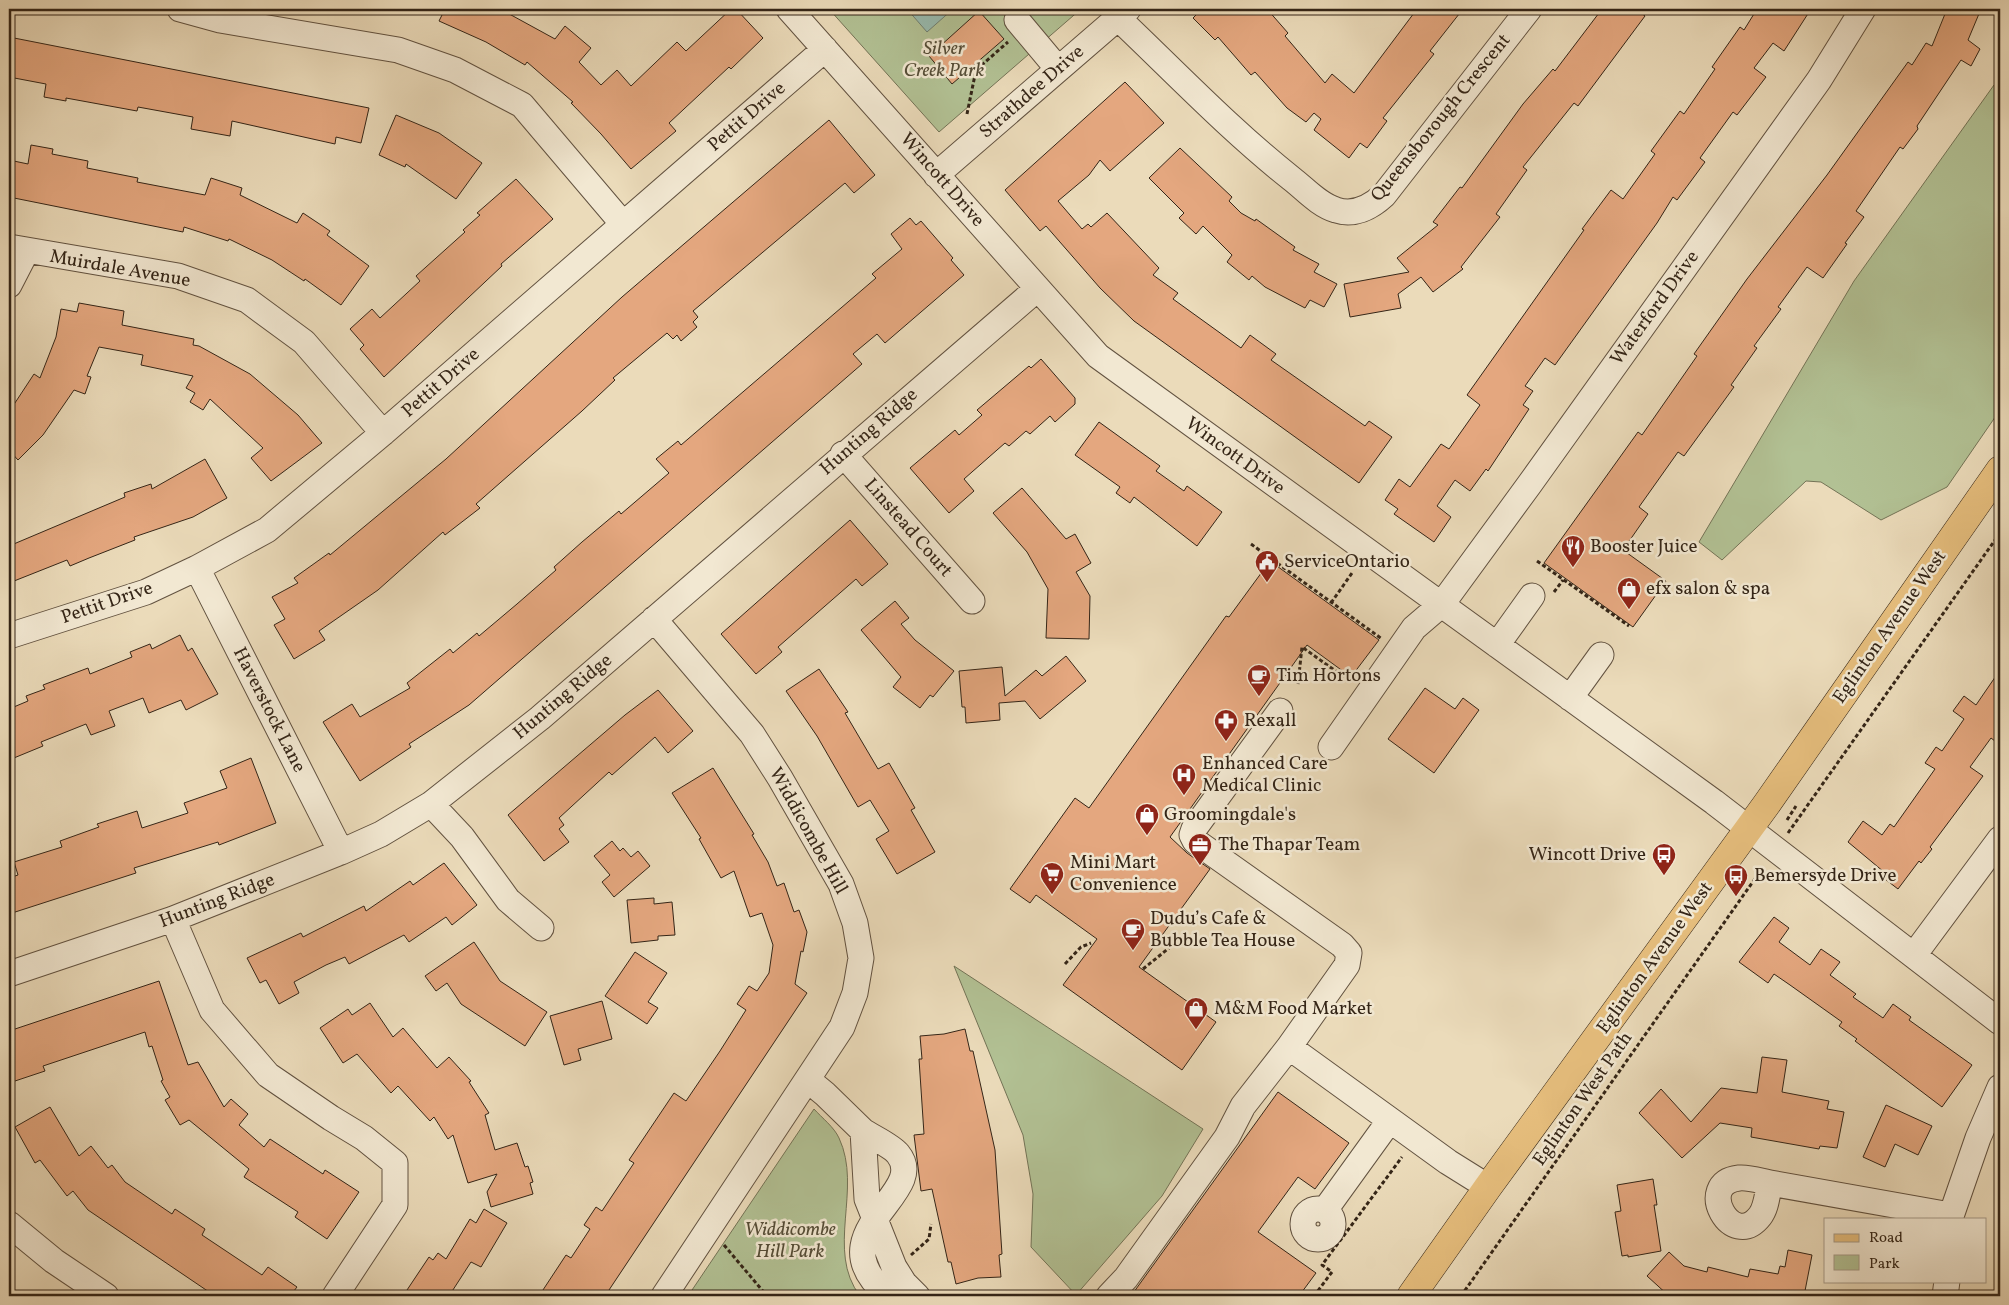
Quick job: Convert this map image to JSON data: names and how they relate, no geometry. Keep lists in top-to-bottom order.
{
  "streets": {
    "main road": ["Eglinton Avenue West"],
    "street": [
      "Strathdee Drive",
      "Pettit Drive",
      "Queensborough Crescent",
      "Wincott Drive",
      "Muirdale Avenue",
      "Waterford Drive",
      "Hunting Ridge",
      "Linstead Court",
      "Haverstock Lane",
      "Widdicombe Hill"
    ],
    "path": ["Eglinton West Path"]
  },
  "crossings": [
    ["Strathdee Drive", "Queensborough Crescent"],
    ["Strathdee Drive", "Wincott Drive"],
    ["Pettit Drive", "Wincott Drive"],
    ["Pettit Drive", "Muirdale Avenue"],
    ["Pettit Drive", "Haverstock Lane"],
    ["Wincott Drive", "Waterford Drive"],
    ["Wincott Drive", "Hunting Ridge"],
    ["Wincott Drive", "Eglinton Avenue West"],
    ["Hunting Ridge", "Linstead Court"],
    ["Hunting Ridge", "Haverstock Lane"],
    ["Hunting Ridge", "Widdicombe Hill"]
  ],
  "parks": ["Silver Creek Park", "Widdicombe Hill Park"],
  "places": {
    "restaurant": ["Booster Juice"],
    "public building": ["ServiceOntario"],
    "shop": ["efx salon & spa", "Groomingdale's", "M&M Food Market"],
    "cafe": ["Tim Hortons", "Dudu’s Cafe & Bubble Tea House"],
    "pharmacy": ["Rexall"],
    "hospital": ["Enhanced Care Medical Clinic"],
    "office": ["The Thapar Team"],
    "bus stop": ["Wincott Drive", "Bemersyde Drive"],
    "supermarket": ["Mini Mart Convenience"]
  },
  "legend": ["Road", "Park"]
}
